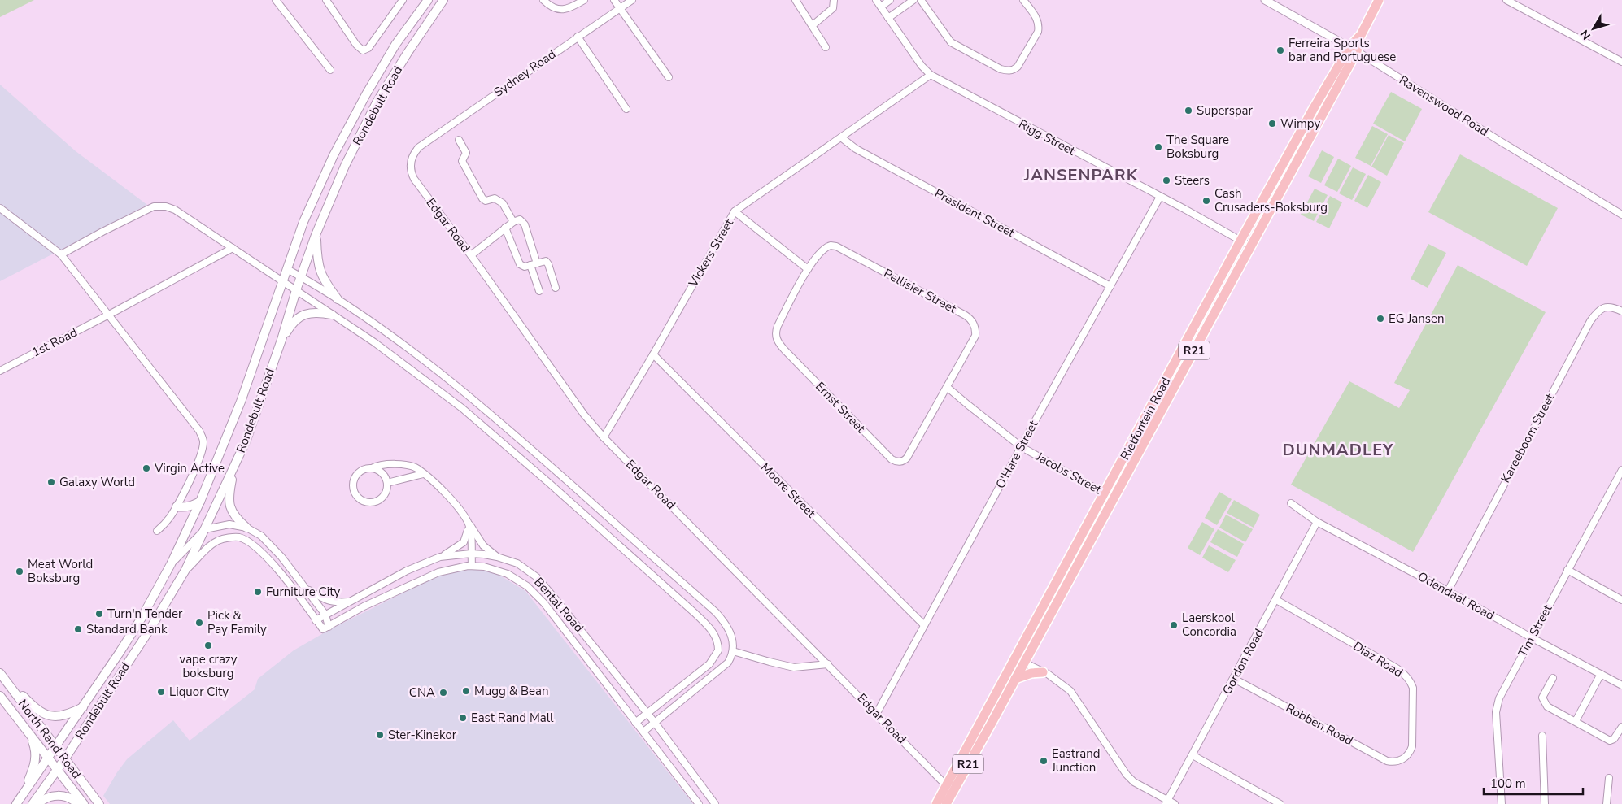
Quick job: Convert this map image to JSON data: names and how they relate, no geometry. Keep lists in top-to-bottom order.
{
  "streets": {
    "main road": [
      "Rondebult Road",
      "R21",
      "Rietfontein Road",
      "North Rand Road"
    ],
    "street": [
      "Sydney Road",
      "Ravenswood Road",
      "Rigg Street",
      "President Street",
      "Edgar Road",
      "Vickers Street",
      "Pellisier Street",
      "1st Road",
      "Ernst Street",
      "Kareeboom Street",
      "O'Hare Street",
      "Jacobs Street",
      "Moore Street",
      "Odendaal Road",
      "Bental Road",
      "Tim Street",
      "Diaz Road",
      "Gordon Road",
      "Robben Road"
    ]
  },
  "crossings": [
    ["Sydney Road", "Edgar Road"],
    ["Rondebult Road", "North Rand Road"],
    ["Ravenswood Road", "Rietfontein Road"],
    ["Rigg Street", "Vickers Street"],
    ["Rigg Street", "Rietfontein Road"],
    ["Rigg Street", "O'Hare Street"],
    ["President Street", "Vickers Street"],
    ["President Street", "O'Hare Street"],
    ["Edgar Road", "Vickers Street"],
    ["Edgar Road", "Rietfontein Road"],
    ["Edgar Road", "O'Hare Street"],
    ["Vickers Street", "Moore Street"],
    ["Pellisier Street", "Ernst Street"],
    ["Pellisier Street", "Jacobs Street"],
    ["Ernst Street", "Jacobs Street"],
    ["Rietfontein Road", "Jacobs Street"],
    ["Kareeboom Street", "Odendaal Road"],
    ["O'Hare Street", "Jacobs Street"],
    ["O'Hare Street", "Moore Street"],
    ["Odendaal Road", "Tim Street"],
    ["Odendaal Road", "Gordon Road"],
    ["Diaz Road", "Gordon Road"],
    ["Diaz Road", "Robben Road"],
    ["Gordon Road", "Robben Road"]
  ],
  "districts": ["JANSENPARK", "DUNMADLEY"],
  "places": [
    "Ferreira Sports bar and Portuguese",
    "Superspar",
    "Wimpy",
    "The Square Boksburg",
    "Steers",
    "Cash Crusaders-Boksburg",
    "EG Jansen",
    "Virgin Active",
    "Galaxy World",
    "Meat World Boksburg",
    "Furniture City",
    "Turn'n Tender",
    "Pick & Pay Family",
    "Laerskool Concordia",
    "Standard Bank",
    "vape crazy boksburg",
    "Mugg & Bean",
    "Liquor City",
    "CNA",
    "East Rand Mall",
    "Ster-Kinekor",
    "Eastrand Junction"
  ],
  "scale_bar": "100 m",
  "north": "bottom left"
}
